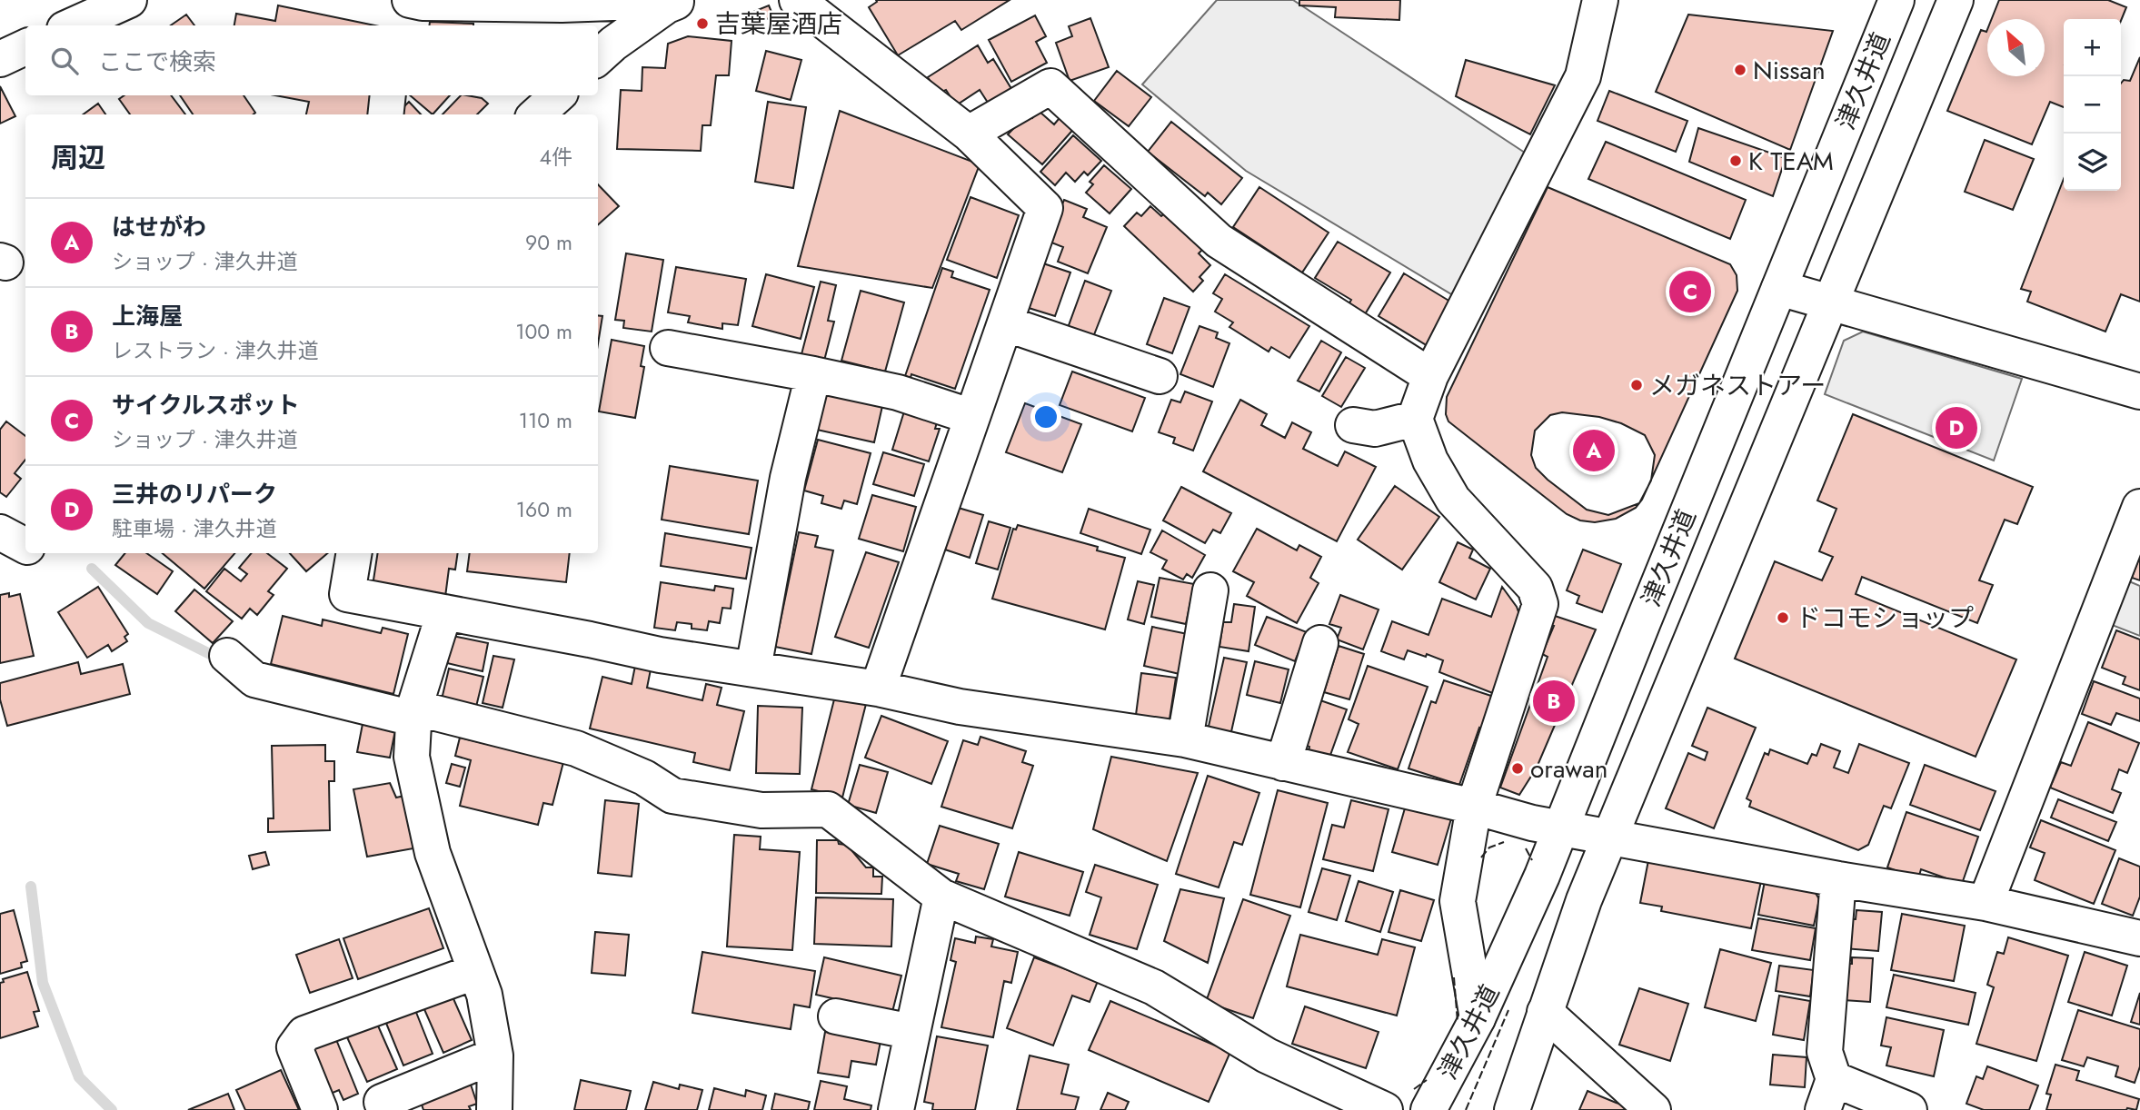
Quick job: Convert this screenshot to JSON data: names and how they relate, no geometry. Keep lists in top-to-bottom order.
{
  "streets": {
    "street": ["津久井道"]
  },
  "places": [
    "吉葉屋酒店",
    "Nissan",
    "K TEAM",
    "メガネストアー",
    "ドコモショップ",
    "orawan"
  ],
  "north": "top left",
  "page": {
    "map_buttons": ["+", "−"],
    "search": "ここで検索",
    "heading": ["周辺", "4件"],
    "list": [
      {
        "mark": "A",
        "name": "はせがわ",
        "note": "ショップ · 津久井道",
        "value": "90 m"
      },
      {
        "mark": "B",
        "name": "上海屋",
        "note": "レストラン · 津久井道",
        "value": "100 m"
      },
      {
        "mark": "C",
        "name": "サイクルスポット",
        "note": "ショップ · 津久井道",
        "value": "110 m"
      },
      {
        "mark": "D",
        "name": "三井のリパーク",
        "note": "駐車場 · 津久井道",
        "value": "160 m"
      }
    ],
    "pins": [
      "C",
      "D",
      "A",
      "B"
    ]
  }
}
